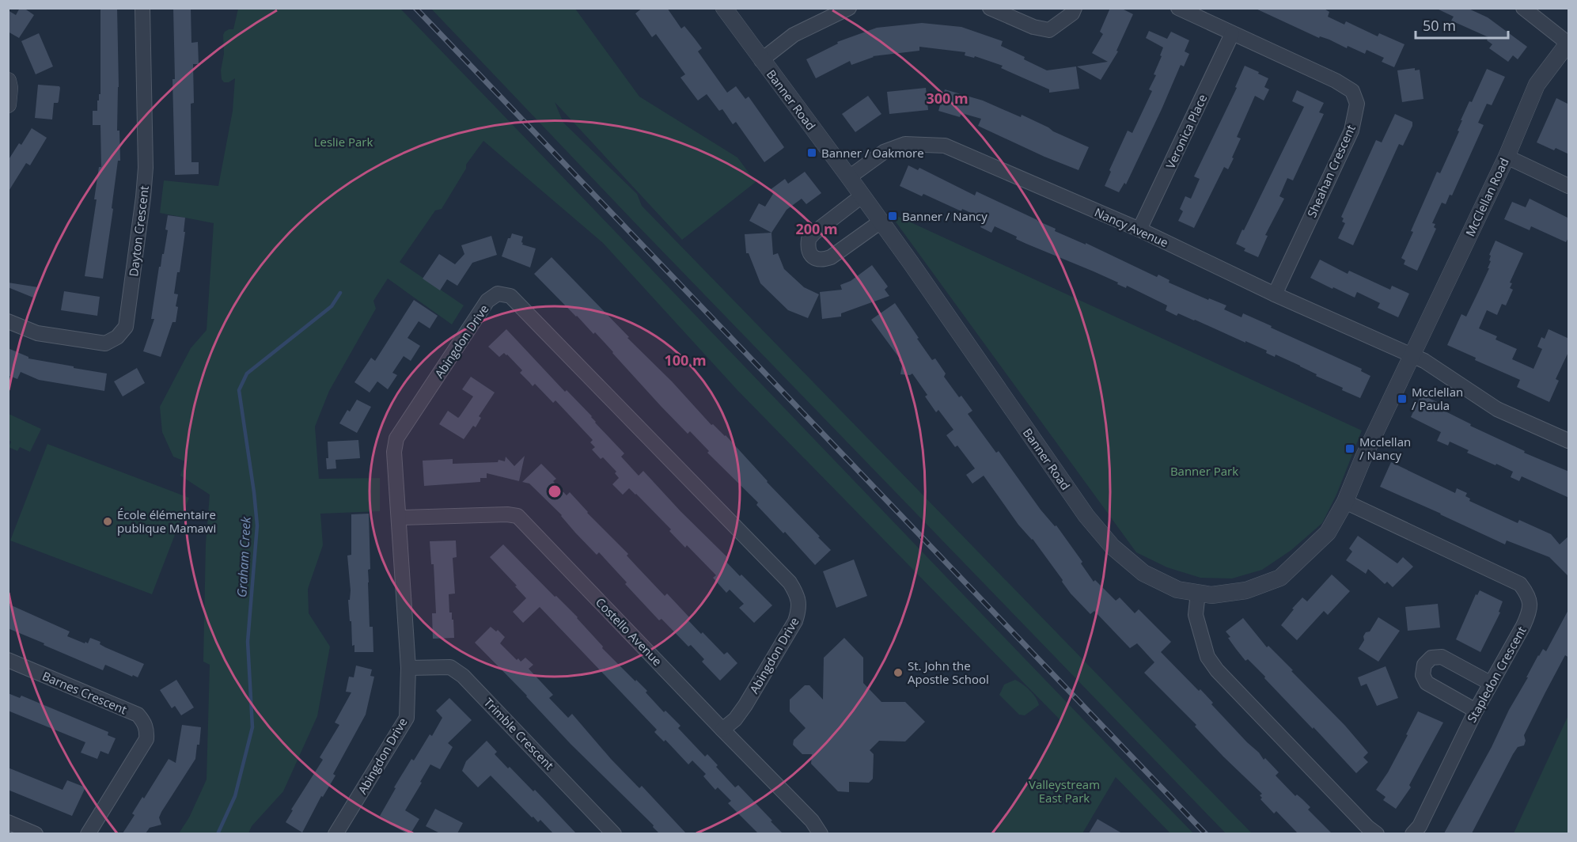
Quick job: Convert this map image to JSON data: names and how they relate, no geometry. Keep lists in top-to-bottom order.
{
  "streets": {
    "street": [
      "Banner Road",
      "Veronica Place",
      "Sheahan Crescent",
      "McClellan Road",
      "Nancy Avenue",
      "Dayton Crescent",
      "Abingdon Drive",
      "Costello Avenue",
      "Stapledon Crescent",
      "Barnes Crescent",
      "Trimble Crescent"
    ]
  },
  "crossings": [
    ["Banner Road", "McClellan Road"],
    ["Banner Road", "Nancy Avenue"],
    ["Banner Road", "Stapledon Crescent"],
    ["Veronica Place", "Sheahan Crescent"],
    ["Veronica Place", "Nancy Avenue"],
    ["Sheahan Crescent", "Nancy Avenue"],
    ["McClellan Road", "Nancy Avenue"],
    ["Abingdon Drive", "Costello Avenue"],
    ["Abingdon Drive", "Trimble Crescent"]
  ],
  "water": ["Graham Creek"],
  "parks": ["Leslie Park", "Banner Park", "Valleystream East Park"],
  "places": {
    "transit": [
      "Banner / Oakmore",
      "Banner / Nancy",
      "Mcclellan / Paula",
      "Mcclellan / Nancy"
    ],
    "other": ["École élémentaire publique Mamawi", "St. John the Apostle School"]
  },
  "scale_bar": "50 m",
  "rings": ["300 m", "200 m", "100 m"]
}
